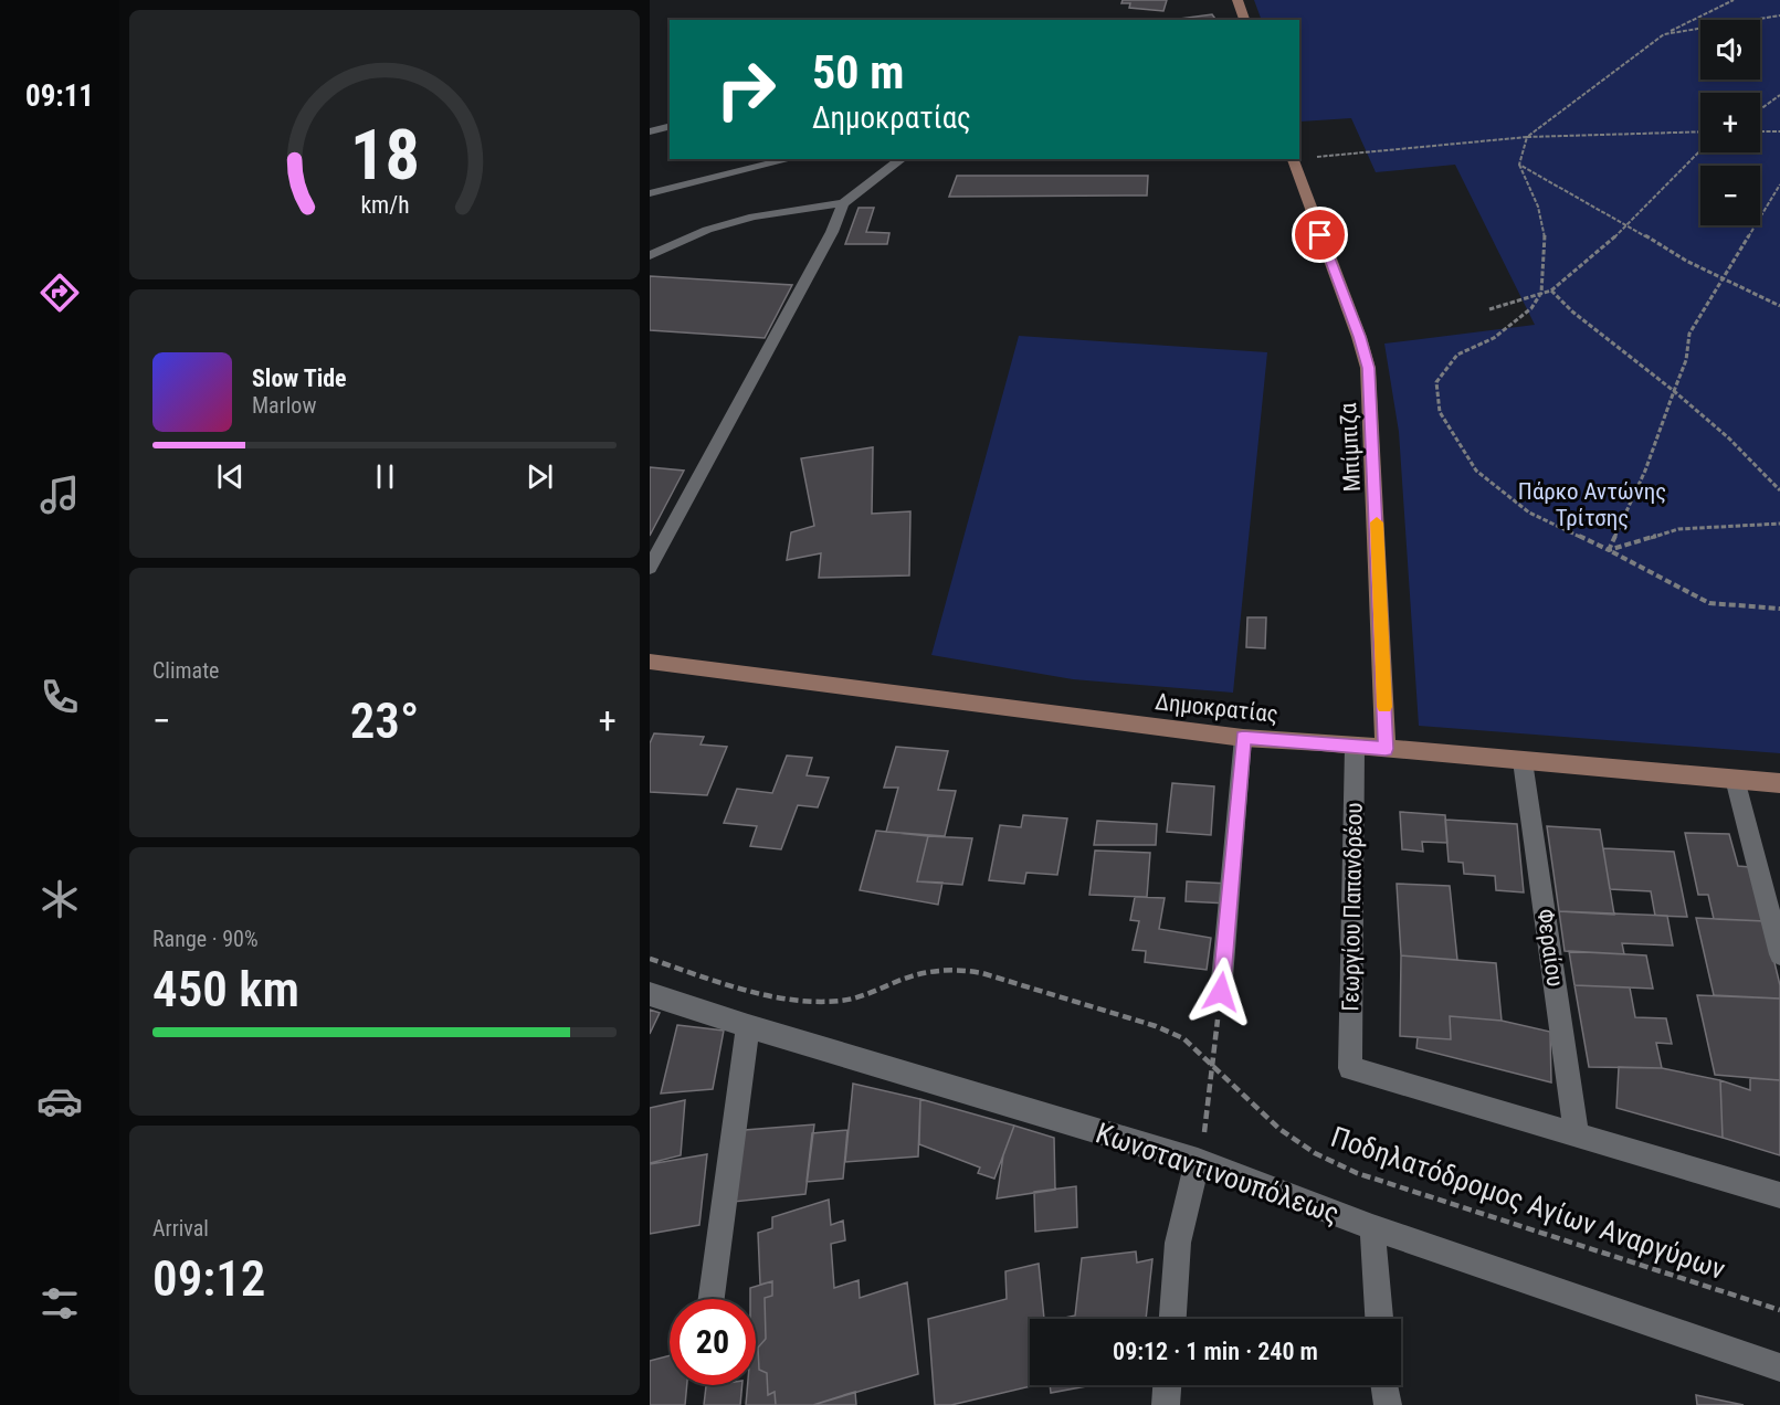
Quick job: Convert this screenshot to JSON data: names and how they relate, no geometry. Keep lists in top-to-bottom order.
{
  "streets": {
    "main road": ["Μπίμπιζα", "Δημοκρατίας"],
    "street": ["Γεωργίου Παπανδρέου", "Φεραίου", "Κωνσταντινουπόλεως"],
    "path": ["Ποδηλατόδρομος Αγίων Αναργύρων"]
  },
  "crossings": [
    ["Μπίμπιζα", "Δημοκρατίας"],
    ["Δημοκρατίας", "Γεωργίου Παπανδρέου"],
    ["Δημοκρατίας", "Φεραίου"],
    ["Γεωργίου Παπανδρέου", "Φεραίου"]
  ],
  "parks": ["Πάρκο Αντώνης Τρίτσης"],
  "page": {
    "tabs": "09:11",
    "map_buttons": ["+", "−"],
    "turn": ["50 m", "Δημοκρατίας"],
    "song": ["Slow Tide", "Marlow"],
    "tile": [
      "Climate",
      ["Range · 90%", "450 km"],
      ["Arrival", "09:12"]
    ],
    "heat": ["−", "23°", "+"],
    "limit": "20",
    "trip": "09:12 · 1 min · 240 m",
    "gauge": ["18", "km/h"]
  }
}
